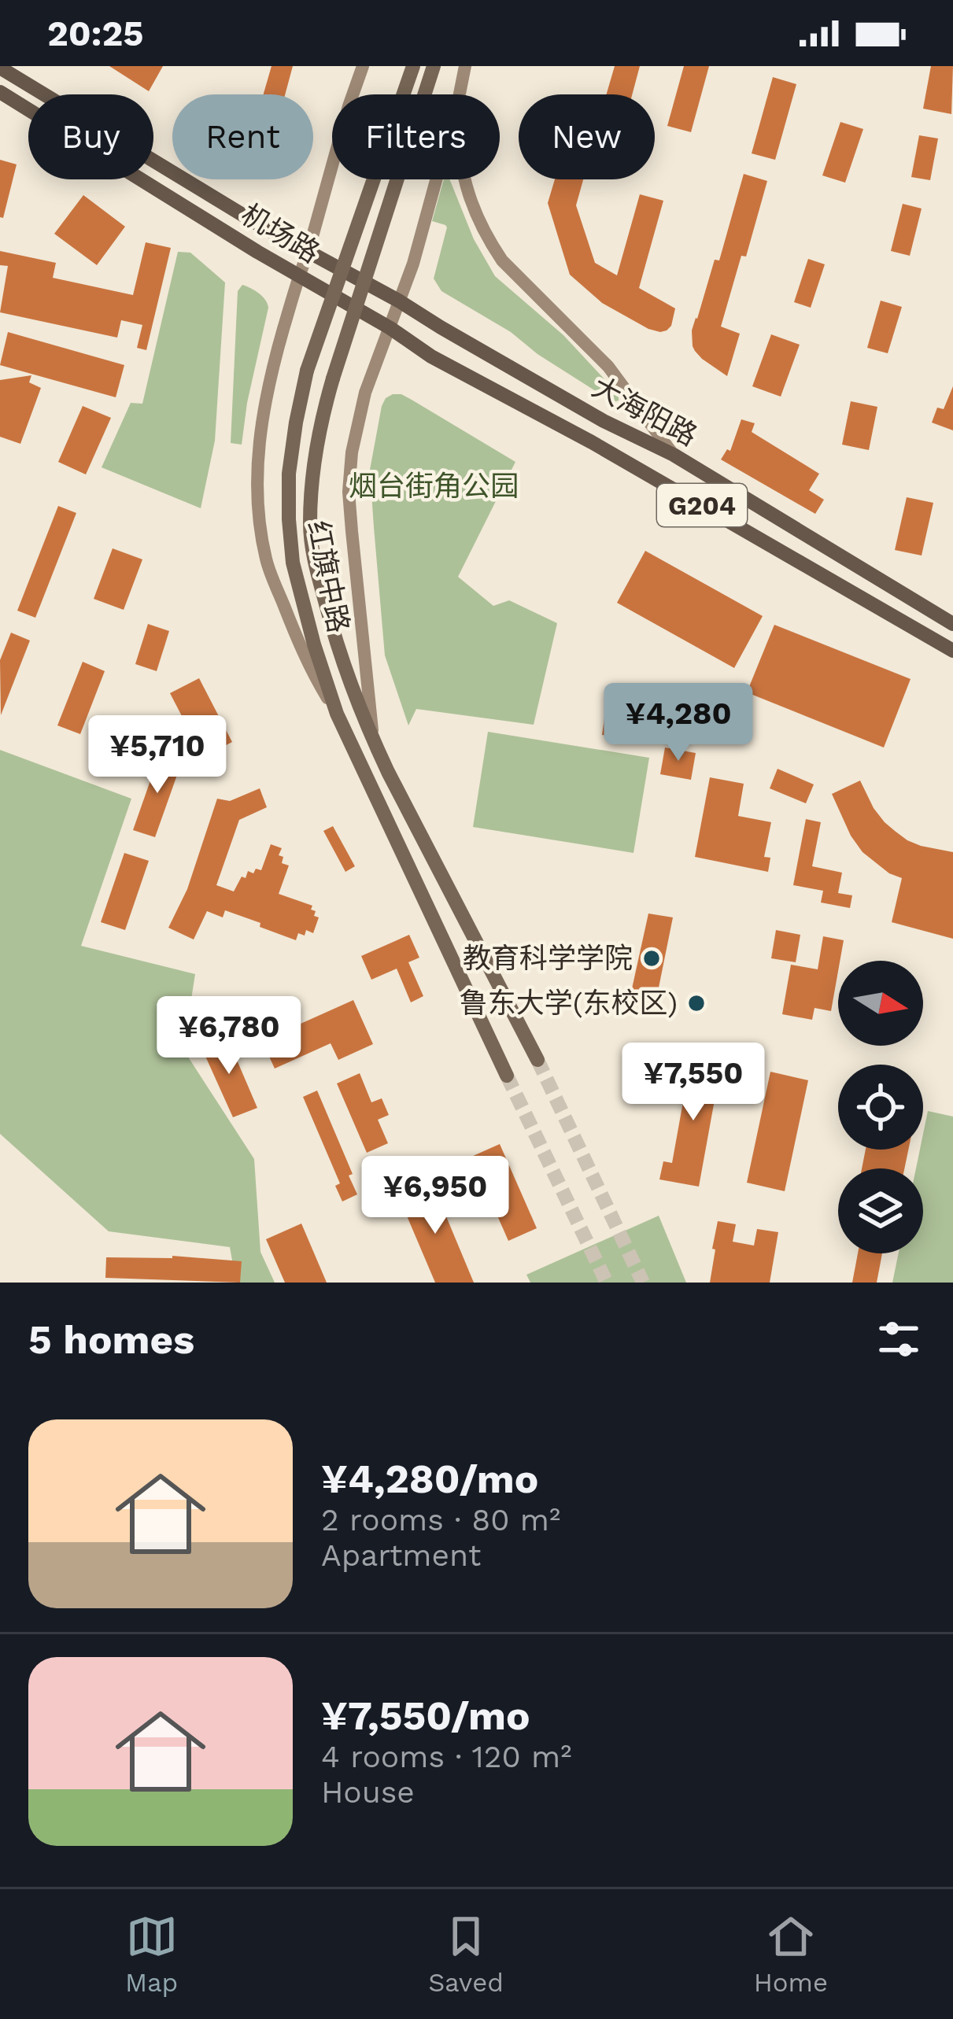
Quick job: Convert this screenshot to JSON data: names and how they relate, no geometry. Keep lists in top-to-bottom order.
{
  "streets": {
    "highway": ["机场路", "大海阳路", "G204"],
    "main road": ["红旗中路"]
  },
  "crossings": [
    ["机场路", "大海阳路"]
  ],
  "parks": ["烟台街角公园"],
  "places": ["教育科学学院", "鲁东大学(东校区)"],
  "north": "right",
  "page": {
    "status": "20:25",
    "chip": [
      "Buy",
      "Rent",
      "Filters",
      "New"
    ],
    "price": [
      "¥4,280",
      "¥5,710",
      "¥6,780",
      "¥7,550",
      "¥6,950"
    ],
    "heading": "5 homes",
    "list": [
      {
        "name": "¥4,280/mo",
        "note": "2 rooms · 80 m² · Apartment"
      },
      {
        "name": "¥7,550/mo",
        "note": "4 rooms · 120 m² · House"
      }
    ],
    "tabs": ["Map", "Saved", "Home"]
  }
}
